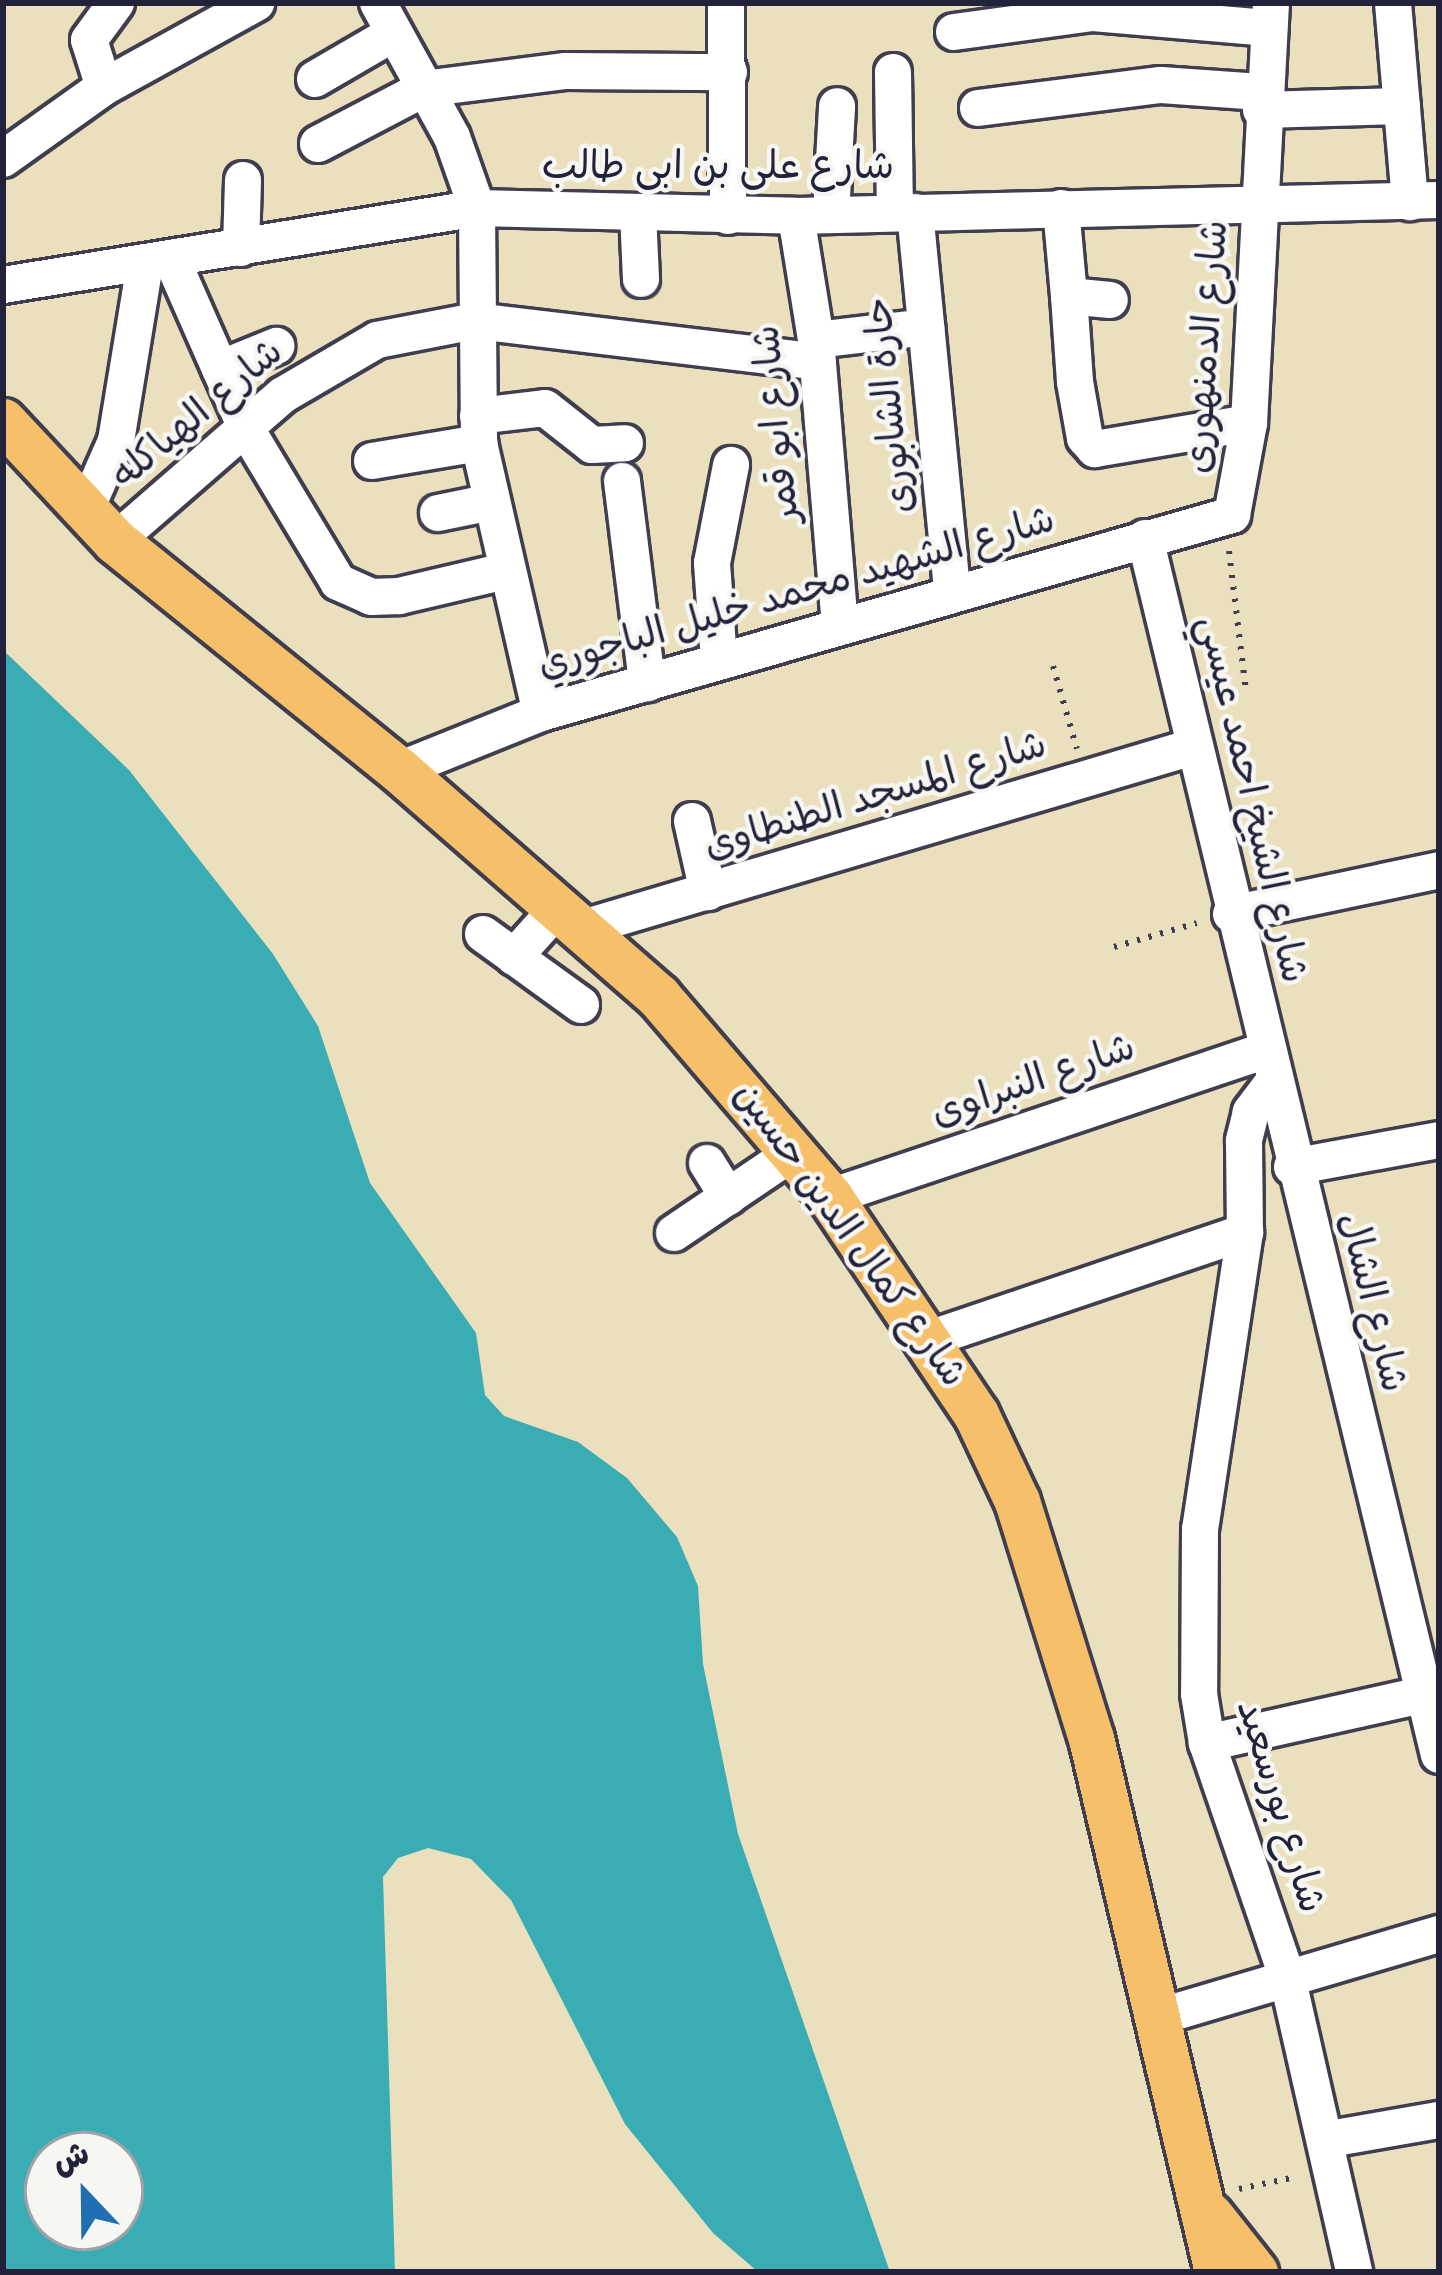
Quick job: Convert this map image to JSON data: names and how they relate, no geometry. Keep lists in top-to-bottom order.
{
  "streets": {
    "main road": ["شارع كمال الدين حسين"],
    "street": [
      "شارع على بن ابى طالب",
      "شارع الدمنهورى",
      "حارة الشابورى",
      "شارع الهياكله",
      "شارع ابو قمر",
      "شارع الشهيد محمد خليل الباجوري",
      "شارع المسجد الطنطاوى",
      "شارع الشيخ احمد عيسي",
      "شارع النبراوى",
      "شارع الشال",
      "شارع بورسعيد"
    ]
  },
  "crossings": [
    ["شارع على بن ابى طالب", "شارع الدمنهورى"],
    ["شارع على بن ابى طالب", "حارة الشابورى"],
    ["شارع على بن ابى طالب", "شارع ابو قمر"],
    ["شارع الدمنهورى", "شارع الشهيد محمد خليل الباجوري"],
    ["حارة الشابورى", "شارع الهياكله"],
    ["حارة الشابورى", "شارع الشهيد محمد خليل الباجوري"],
    ["شارع الهياكله", "شارع ابو قمر"],
    ["شارع الهياكله", "شارع كمال الدين حسين"],
    ["شارع ابو قمر", "شارع الشهيد محمد خليل الباجوري"],
    ["شارع الشهيد محمد خليل الباجوري", "شارع الشيخ احمد عيسي"],
    ["شارع الشهيد محمد خليل الباجوري", "شارع كمال الدين حسين"],
    ["شارع المسجد الطنطاوى", "شارع الشيخ احمد عيسي"],
    ["شارع المسجد الطنطاوى", "شارع كمال الدين حسين"],
    ["شارع الشيخ احمد عيسي", "شارع النبراوى"],
    ["شارع الشيخ احمد عيسي", "شارع الشال"],
    ["شارع الشيخ احمد عيسي", "شارع بورسعيد"],
    ["شارع النبراوى", "شارع كمال الدين حسين"],
    ["شارع النبراوى", "شارع الشال"],
    ["شارع النبراوى", "شارع بورسعيد"],
    ["شارع الشال", "شارع بورسعيد"]
  ],
  "north": "top"
}
